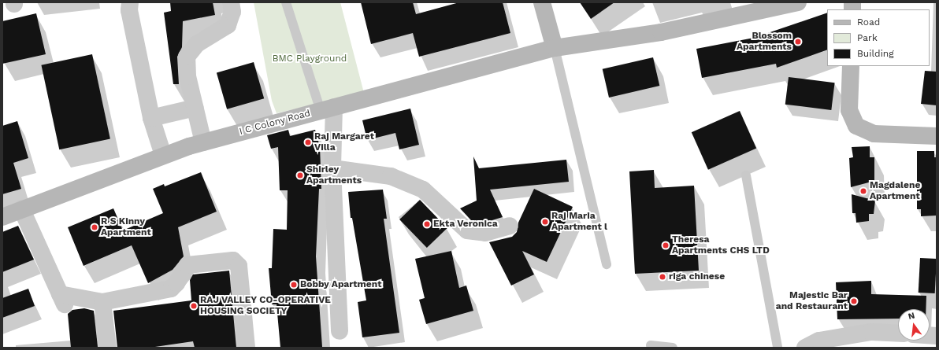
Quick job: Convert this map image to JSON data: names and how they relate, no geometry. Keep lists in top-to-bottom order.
{
  "streets": {
    "street": ["I C Colony Road"]
  },
  "parks": ["BMC Playground"],
  "places": [
    "Blossom Apartments",
    "Raj Margaret Villa",
    "Shirley Apartments",
    "Magdalene Apartment",
    "Raj Maria Apartment l",
    "Ekta Veronica",
    "R S Kinny Apartment",
    "Theresa Apartments CHS LTD",
    "riga chinese",
    "Bobby Apartment",
    "Majestic Bar and Restaurant",
    "RAJ VALLEY CO-OPERATIVE HOUSING SOCIETY"
  ],
  "legend": ["Road", "Park", "Building"],
  "north": "top"
}
